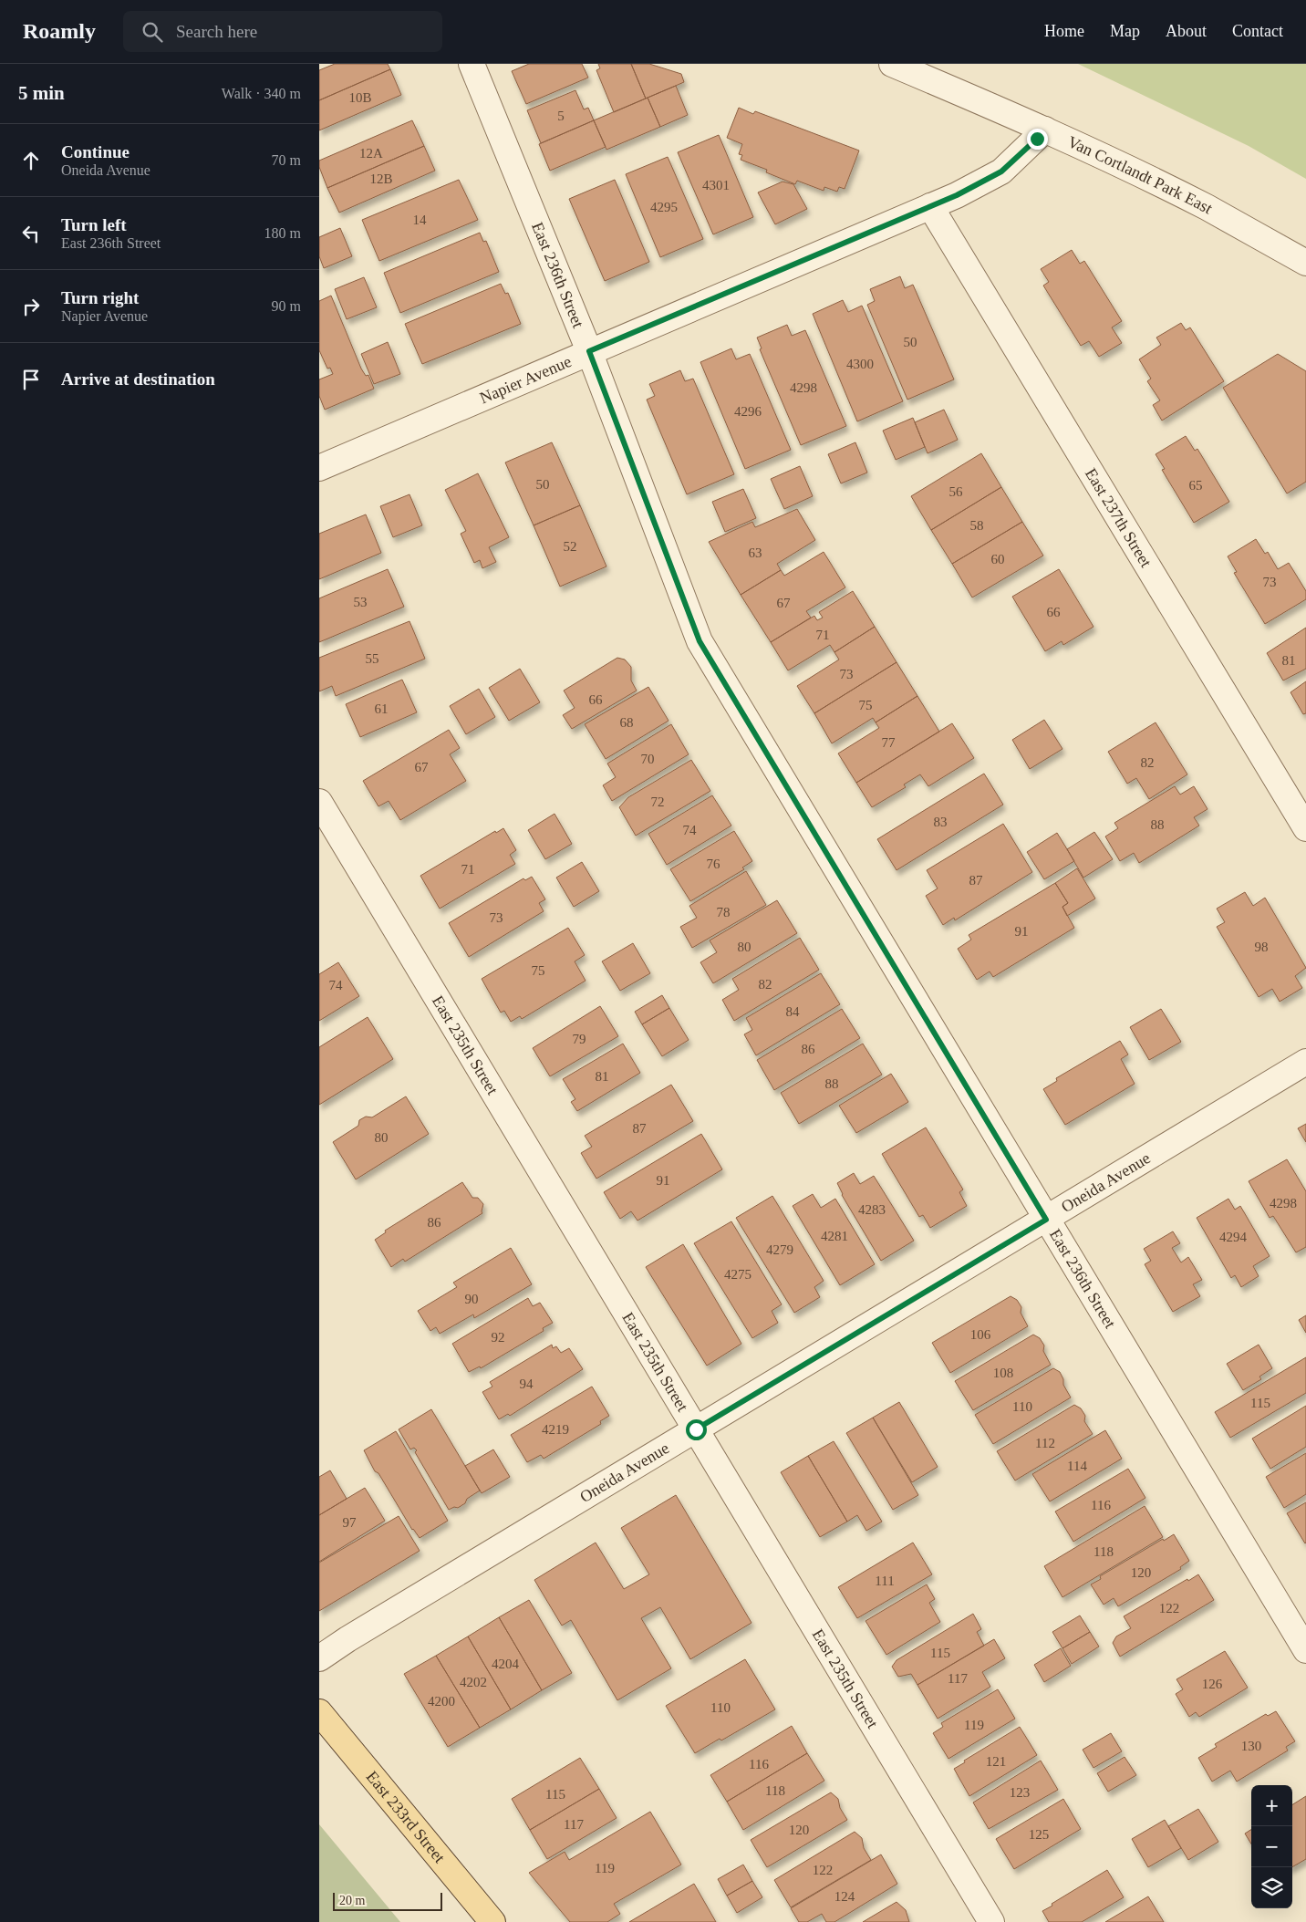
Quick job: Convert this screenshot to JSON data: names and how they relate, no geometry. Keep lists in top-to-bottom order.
{
  "streets": {
    "main road": ["East 233rd Street"],
    "street": [
      "Van Cortlandt Park East",
      "East 236th Street",
      "Napier Avenue",
      "East 237th Street",
      "East 235th Street",
      "Oneida Avenue"
    ]
  },
  "crossings": [
    ["Van Cortlandt Park East", "Napier Avenue"],
    ["East 236th Street", "Napier Avenue"],
    ["East 236th Street", "Oneida Avenue"],
    ["Napier Avenue", "East 237th Street"],
    ["East 235th Street", "Oneida Avenue"]
  ],
  "house_numbers": [
    "10B",
    "5",
    "12A",
    "12B",
    "4301",
    "4295",
    "14",
    "50",
    "4300",
    "4298",
    "4296",
    "50",
    "65",
    "56",
    "58",
    "52",
    "63",
    "60",
    "73",
    "53",
    "67",
    "66",
    "71",
    "55",
    "81",
    "73",
    "66",
    "75",
    "61",
    "68",
    "77",
    "70",
    "82",
    "67",
    "72",
    "83",
    "88",
    "74",
    "76",
    "71",
    "87",
    "78",
    "73",
    "91",
    "80",
    "98",
    "75",
    "82",
    "74",
    "84",
    "79",
    "86",
    "81",
    "88",
    "87",
    "80",
    "91",
    "4298",
    "4283",
    "86",
    "4281",
    "4294",
    "4279",
    "4275",
    "90",
    "106",
    "92",
    "108",
    "94",
    "115",
    "110",
    "4219",
    "112",
    "114",
    "116",
    "97",
    "118",
    "120",
    "111",
    "122",
    "115",
    "4204",
    "117",
    "4202",
    "126",
    "4200",
    "110",
    "119",
    "130",
    "121",
    "116",
    "118",
    "123",
    "115",
    "117",
    "120",
    "125",
    "119",
    "122",
    "124"
  ],
  "scale_bar": "20 m",
  "page": {
    "header": "Roamly",
    "search": "Search here",
    "nav": [
      "Home",
      "Map",
      "About",
      "Contact"
    ],
    "heading": ["5 min", "Walk · 340 m"],
    "list": [
      ["Continue", "Oneida Avenue", "70 m"],
      ["Turn left", "East 236th Street", "180 m"],
      ["Turn right", "Napier Avenue", "90 m"],
      "Arrive at destination"
    ],
    "map_buttons": ["+", "−"],
    "scale": "20 m"
  }
}
